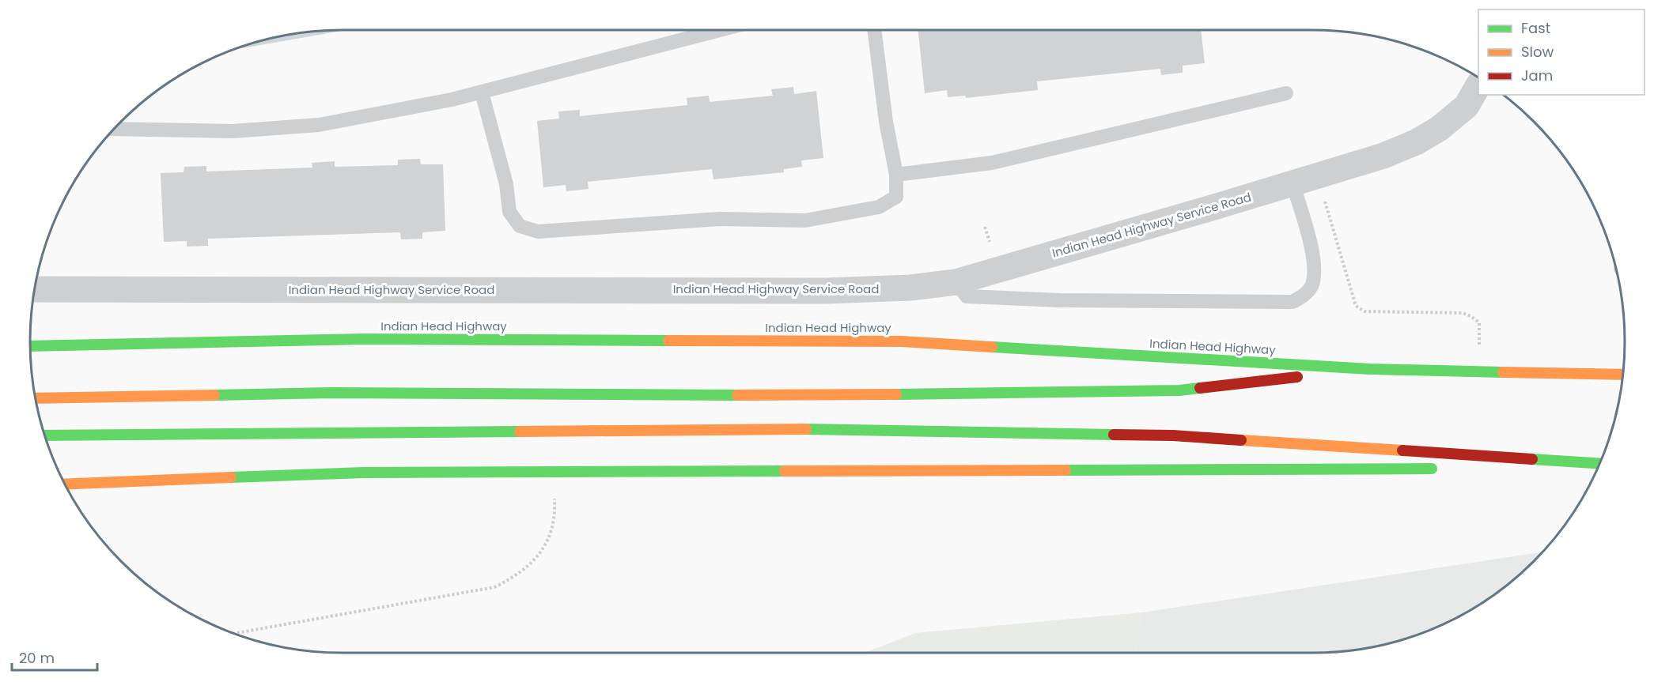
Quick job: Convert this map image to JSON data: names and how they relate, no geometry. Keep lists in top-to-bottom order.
{
  "streets": {
    "highway": ["Indian Head Highway"],
    "street": ["Indian Head Highway Service Road"]
  },
  "legend": ["Fast", "Slow", "Jam"],
  "scale_bar": "20 m"
}
